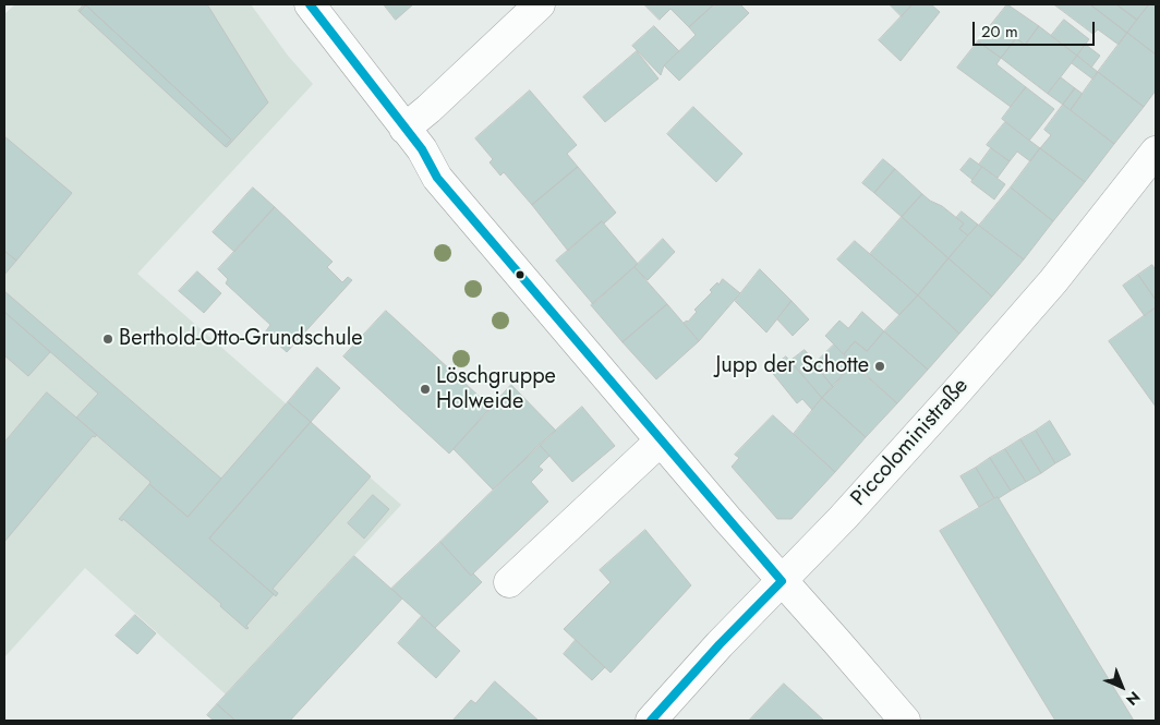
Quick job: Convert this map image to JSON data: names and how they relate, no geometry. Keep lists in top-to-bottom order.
{
  "streets": {
    "street": ["Piccoloministraße"]
  },
  "places": ["Berthold-Otto-Grundschule", "Jupp der Schotte", "Löschgruppe Holweide"],
  "scale_bar": "20 m",
  "north": "bottom right"
}
